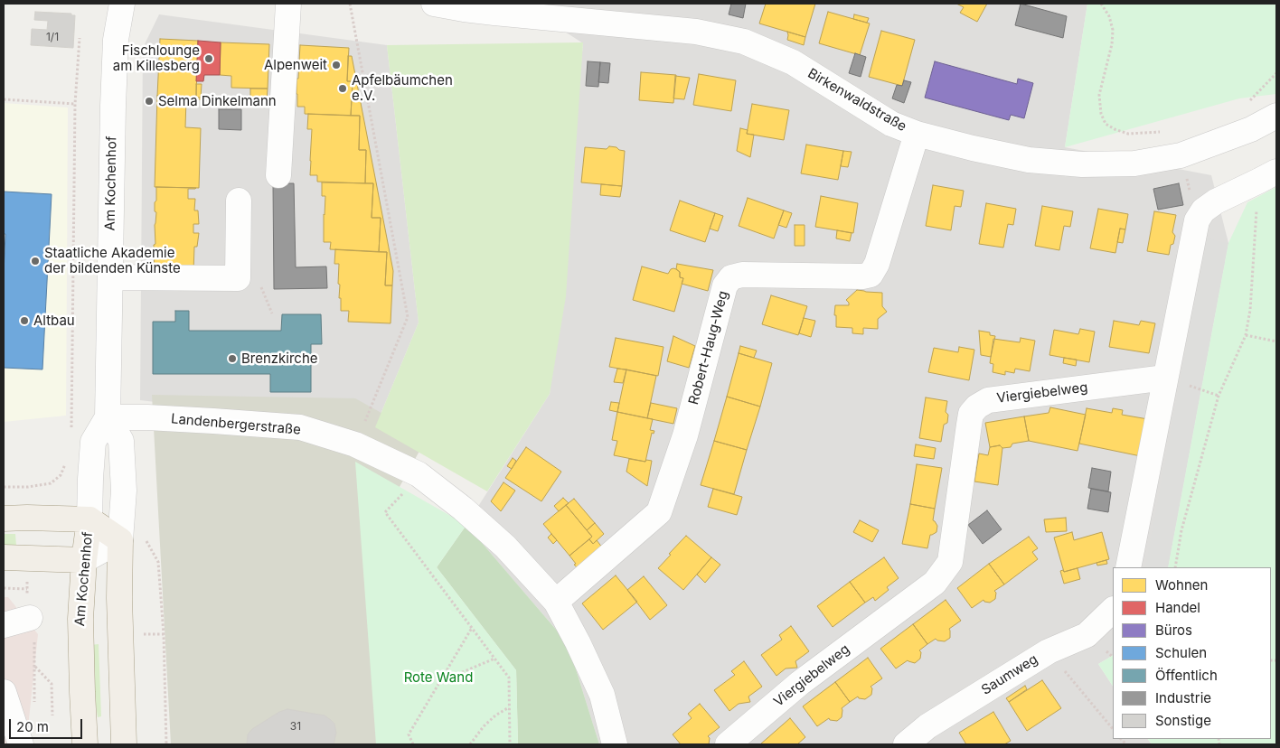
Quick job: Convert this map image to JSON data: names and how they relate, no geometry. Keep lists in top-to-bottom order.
{
  "streets": {
    "main road": ["Am Kochenhof"],
    "street": [
      "Birkenwaldstraße",
      "Robert-Haug-Weg",
      "Viergiebelweg",
      "Landenbergerstraße",
      "Saumweg"
    ]
  },
  "crossings": [
    ["Birkenwaldstraße", "Robert-Haug-Weg"],
    ["Am Kochenhof", "Landenbergerstraße"],
    ["Robert-Haug-Weg", "Landenbergerstraße"]
  ],
  "parks": ["Rote Wand"],
  "places": [
    "Fischlounge am Killesberg",
    "Alpenweit",
    "Apfelbäumchen e.V.",
    "Selma Dinkelmann",
    "Staatliche Akademie der bildenden Künste",
    "Altbau",
    "Brenzkirche"
  ],
  "house_numbers": ["1/1", "31"],
  "legend": [
    "Wohnen",
    "Handel",
    "Büros",
    "Schulen",
    "Öffentlich",
    "Industrie",
    "Sonstige"
  ],
  "scale_bar": "20 m"
}
